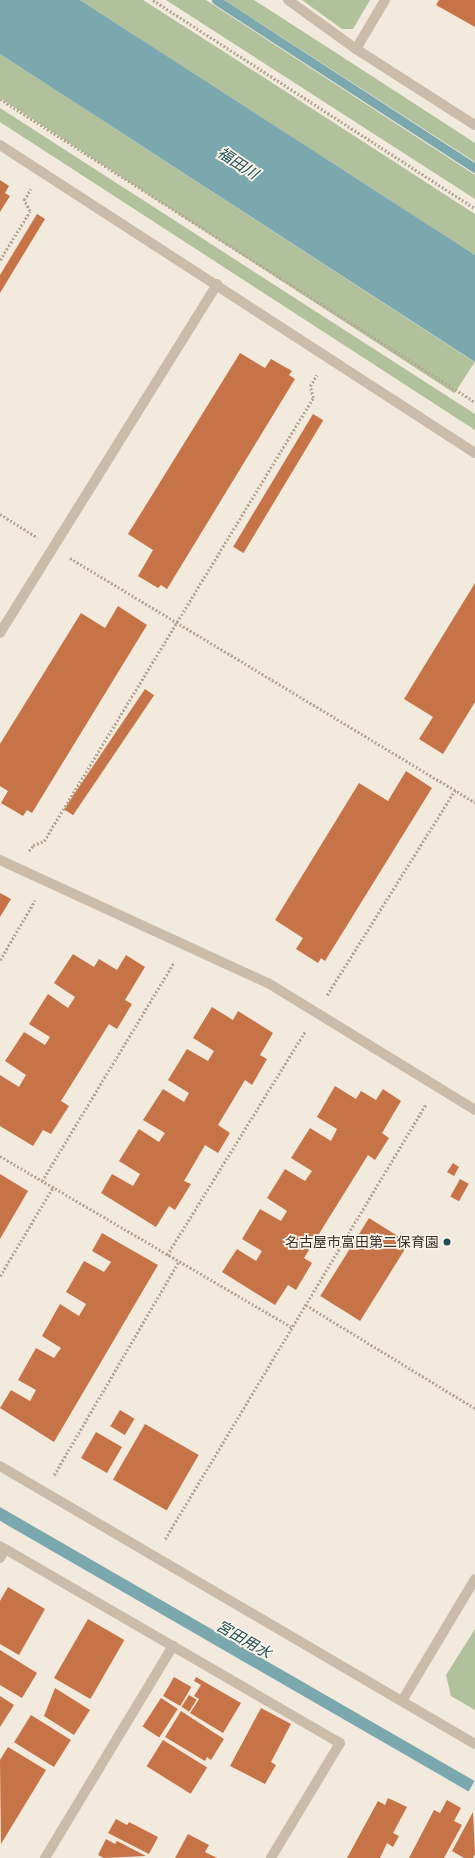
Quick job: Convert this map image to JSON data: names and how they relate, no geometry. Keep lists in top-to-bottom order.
{
  "water": ["福田川", "宮田用水"],
  "places": ["名古屋市富田第二保育園"]
}
